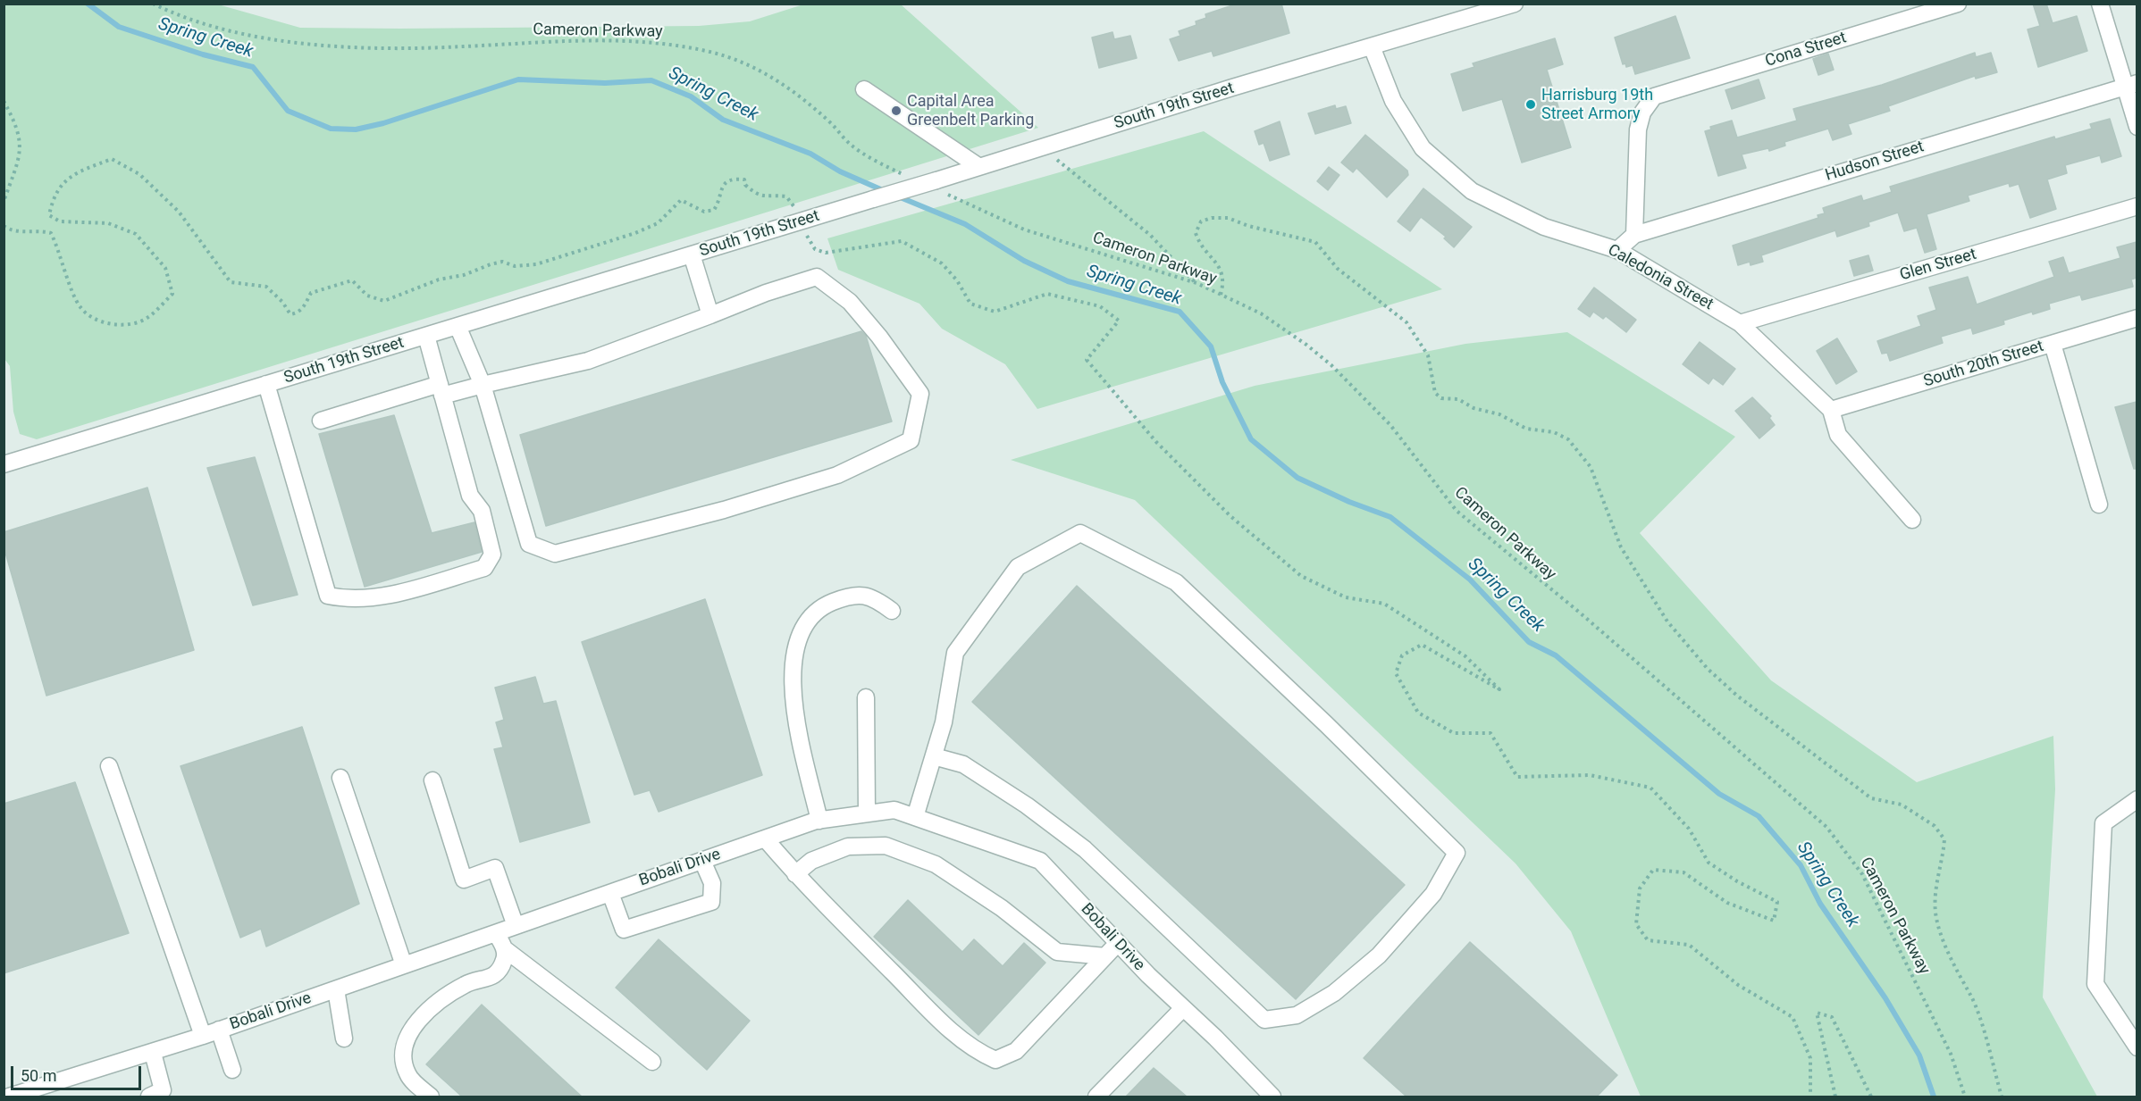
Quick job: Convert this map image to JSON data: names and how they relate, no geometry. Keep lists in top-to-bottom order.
{
  "streets": {
    "street": [
      "Cona Street",
      "South 19th Street",
      "Hudson Street",
      "Glen Street",
      "Caledonia Street",
      "South 20th Street",
      "Bobali Drive"
    ],
    "path": ["Cameron Parkway"]
  },
  "crossings": [
    ["Cameron Parkway", "South 19th Street"],
    ["Cona Street", "Hudson Street"],
    ["South 19th Street", "Caledonia Street"],
    ["Hudson Street", "Caledonia Street"],
    ["Glen Street", "Caledonia Street"],
    ["Caledonia Street", "South 20th Street"]
  ],
  "water": ["Spring Creek"],
  "places": ["Harrisburg 19th Street Armory", "Capital Area Greenbelt Parking"],
  "scale_bar": "50 m"
}
